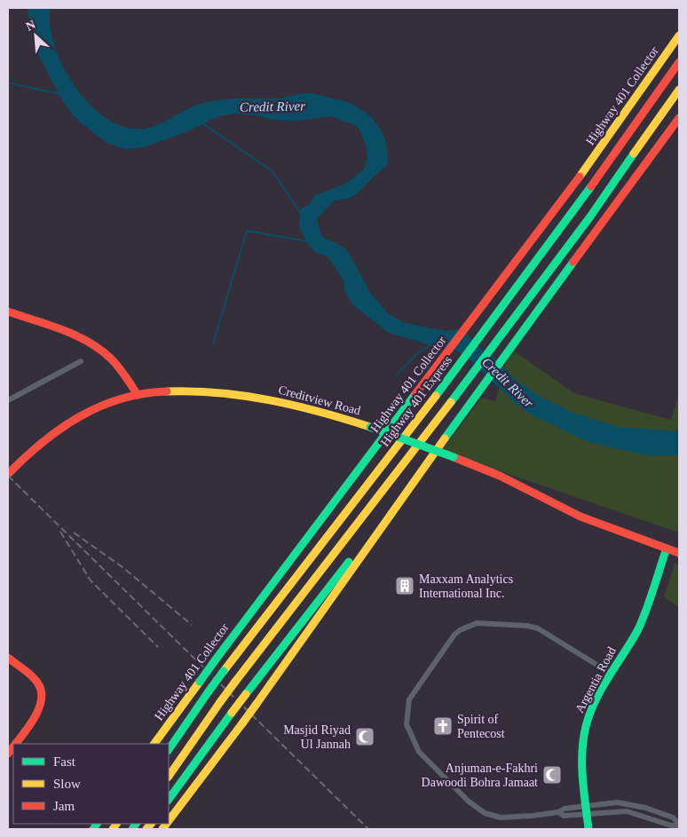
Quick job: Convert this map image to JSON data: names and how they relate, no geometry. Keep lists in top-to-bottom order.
{
  "streets": {
    "main road": [
      "Highway 401 Collector",
      "Creditview Road",
      "Highway 401 Express",
      "Argentia Road"
    ]
  },
  "crossings": [
    ["Creditview Road", "Argentia Road"]
  ],
  "water": ["Credit River"],
  "places": {
    "building": ["Maxxam Analytics International Inc."],
    "church": ["Spirit of Pentecost"],
    "mosque": ["Masjid Riyad Ul Jannah", "Anjuman-e-Fakhri Dawoodi Bohra Jamaat"]
  },
  "legend": ["Fast", "Slow", "Jam"],
  "north": "top left"
}
